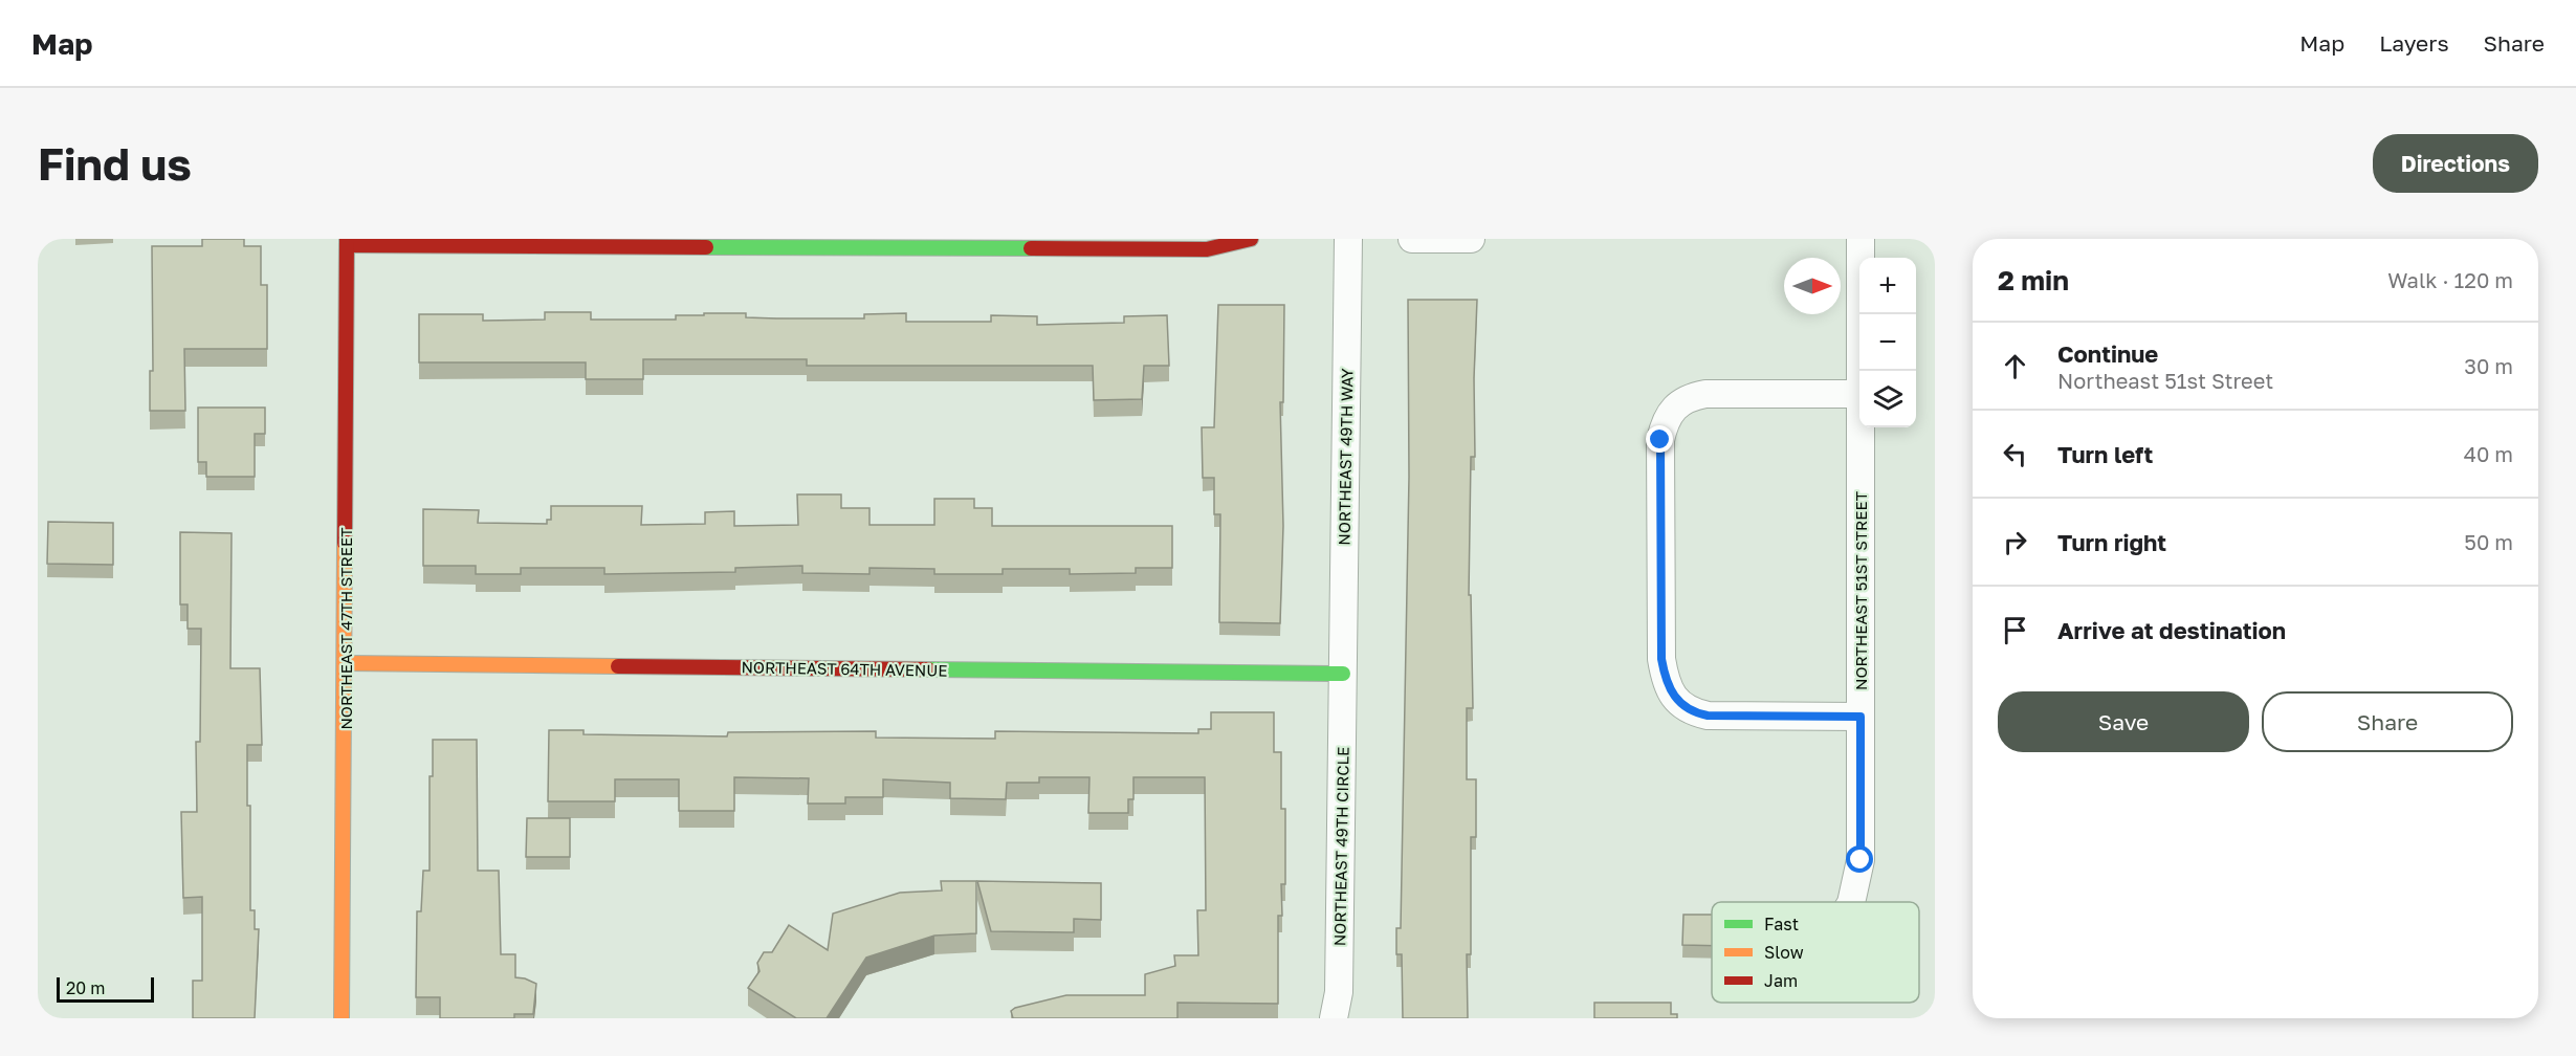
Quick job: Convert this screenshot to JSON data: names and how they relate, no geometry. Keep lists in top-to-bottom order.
{
  "streets": {
    "street": [
      "NORTHEAST 49TH WAY",
      "NORTHEAST 51ST STREET",
      "NORTHEAST 47TH STREET",
      "NORTHEAST 64TH AVENUE",
      "NORTHEAST 49TH CIRCLE"
    ]
  },
  "crossings": [
    ["NORTHEAST 49TH WAY", "NORTHEAST 64TH AVENUE"],
    ["NORTHEAST 49TH WAY", "NORTHEAST 49TH CIRCLE"],
    ["NORTHEAST 47TH STREET", "NORTHEAST 64TH AVENUE"],
    ["NORTHEAST 64TH AVENUE", "NORTHEAST 49TH CIRCLE"]
  ],
  "legend": ["Fast", "Slow", "Jam"],
  "scale_bar": "20 m",
  "north": "right",
  "page": {
    "header": "Map",
    "nav": ["Map", "Layers", "Share"],
    "buttons": [
      "Directions",
      ["Save", "Share"]
    ],
    "title": "Find us",
    "heading": ["2 min", "Walk · 120 m"],
    "map_buttons": ["+", "−"],
    "list": [
      ["Continue", "Northeast 51st Street", "30 m"],
      ["Turn left", "40 m"],
      ["Turn right", "50 m"],
      "Arrive at destination"
    ],
    "scale": "20 m"
  }
}
